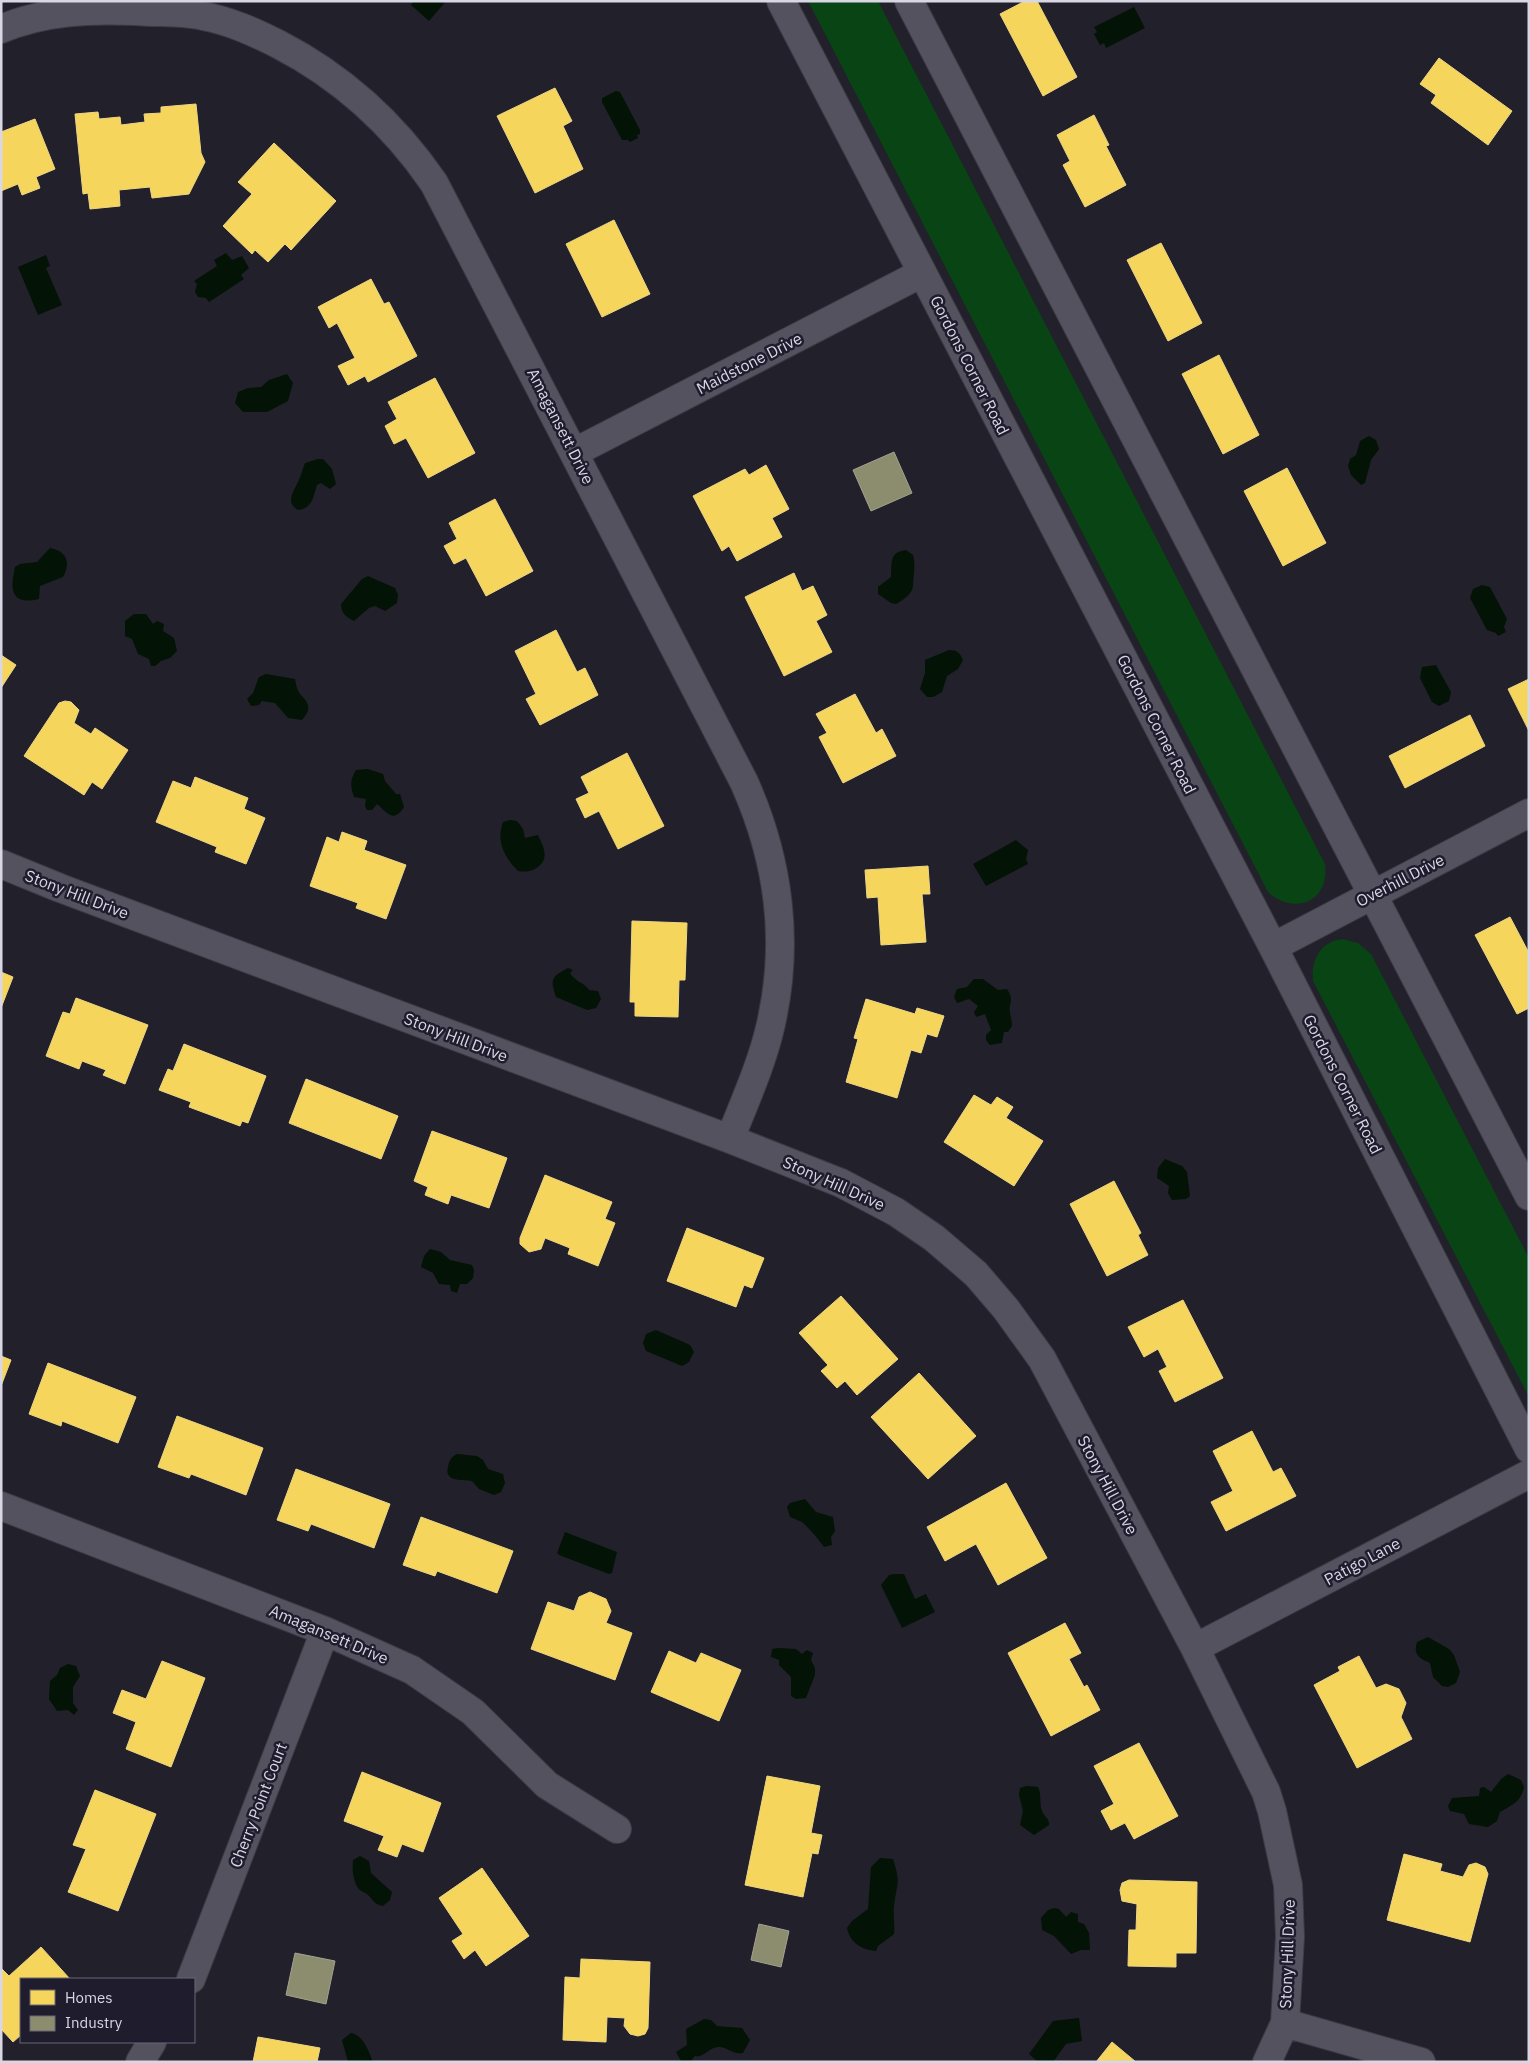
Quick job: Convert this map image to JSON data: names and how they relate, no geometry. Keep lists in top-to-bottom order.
{
  "streets": {
    "street": [
      "Maidstone Drive",
      "Gordons Corner Road",
      "Amagansett Drive",
      "Overhill Drive",
      "Stony Hill Drive",
      "Patigo Lane",
      "Cherry Point Court"
    ]
  },
  "crossings": [
    ["Maidstone Drive", "Gordons Corner Road"],
    ["Maidstone Drive", "Amagansett Drive"],
    ["Gordons Corner Road", "Overhill Drive"],
    ["Amagansett Drive", "Stony Hill Drive"],
    ["Amagansett Drive", "Cherry Point Court"],
    ["Stony Hill Drive", "Patigo Lane"]
  ],
  "legend": ["Homes", "Industry"]
}
